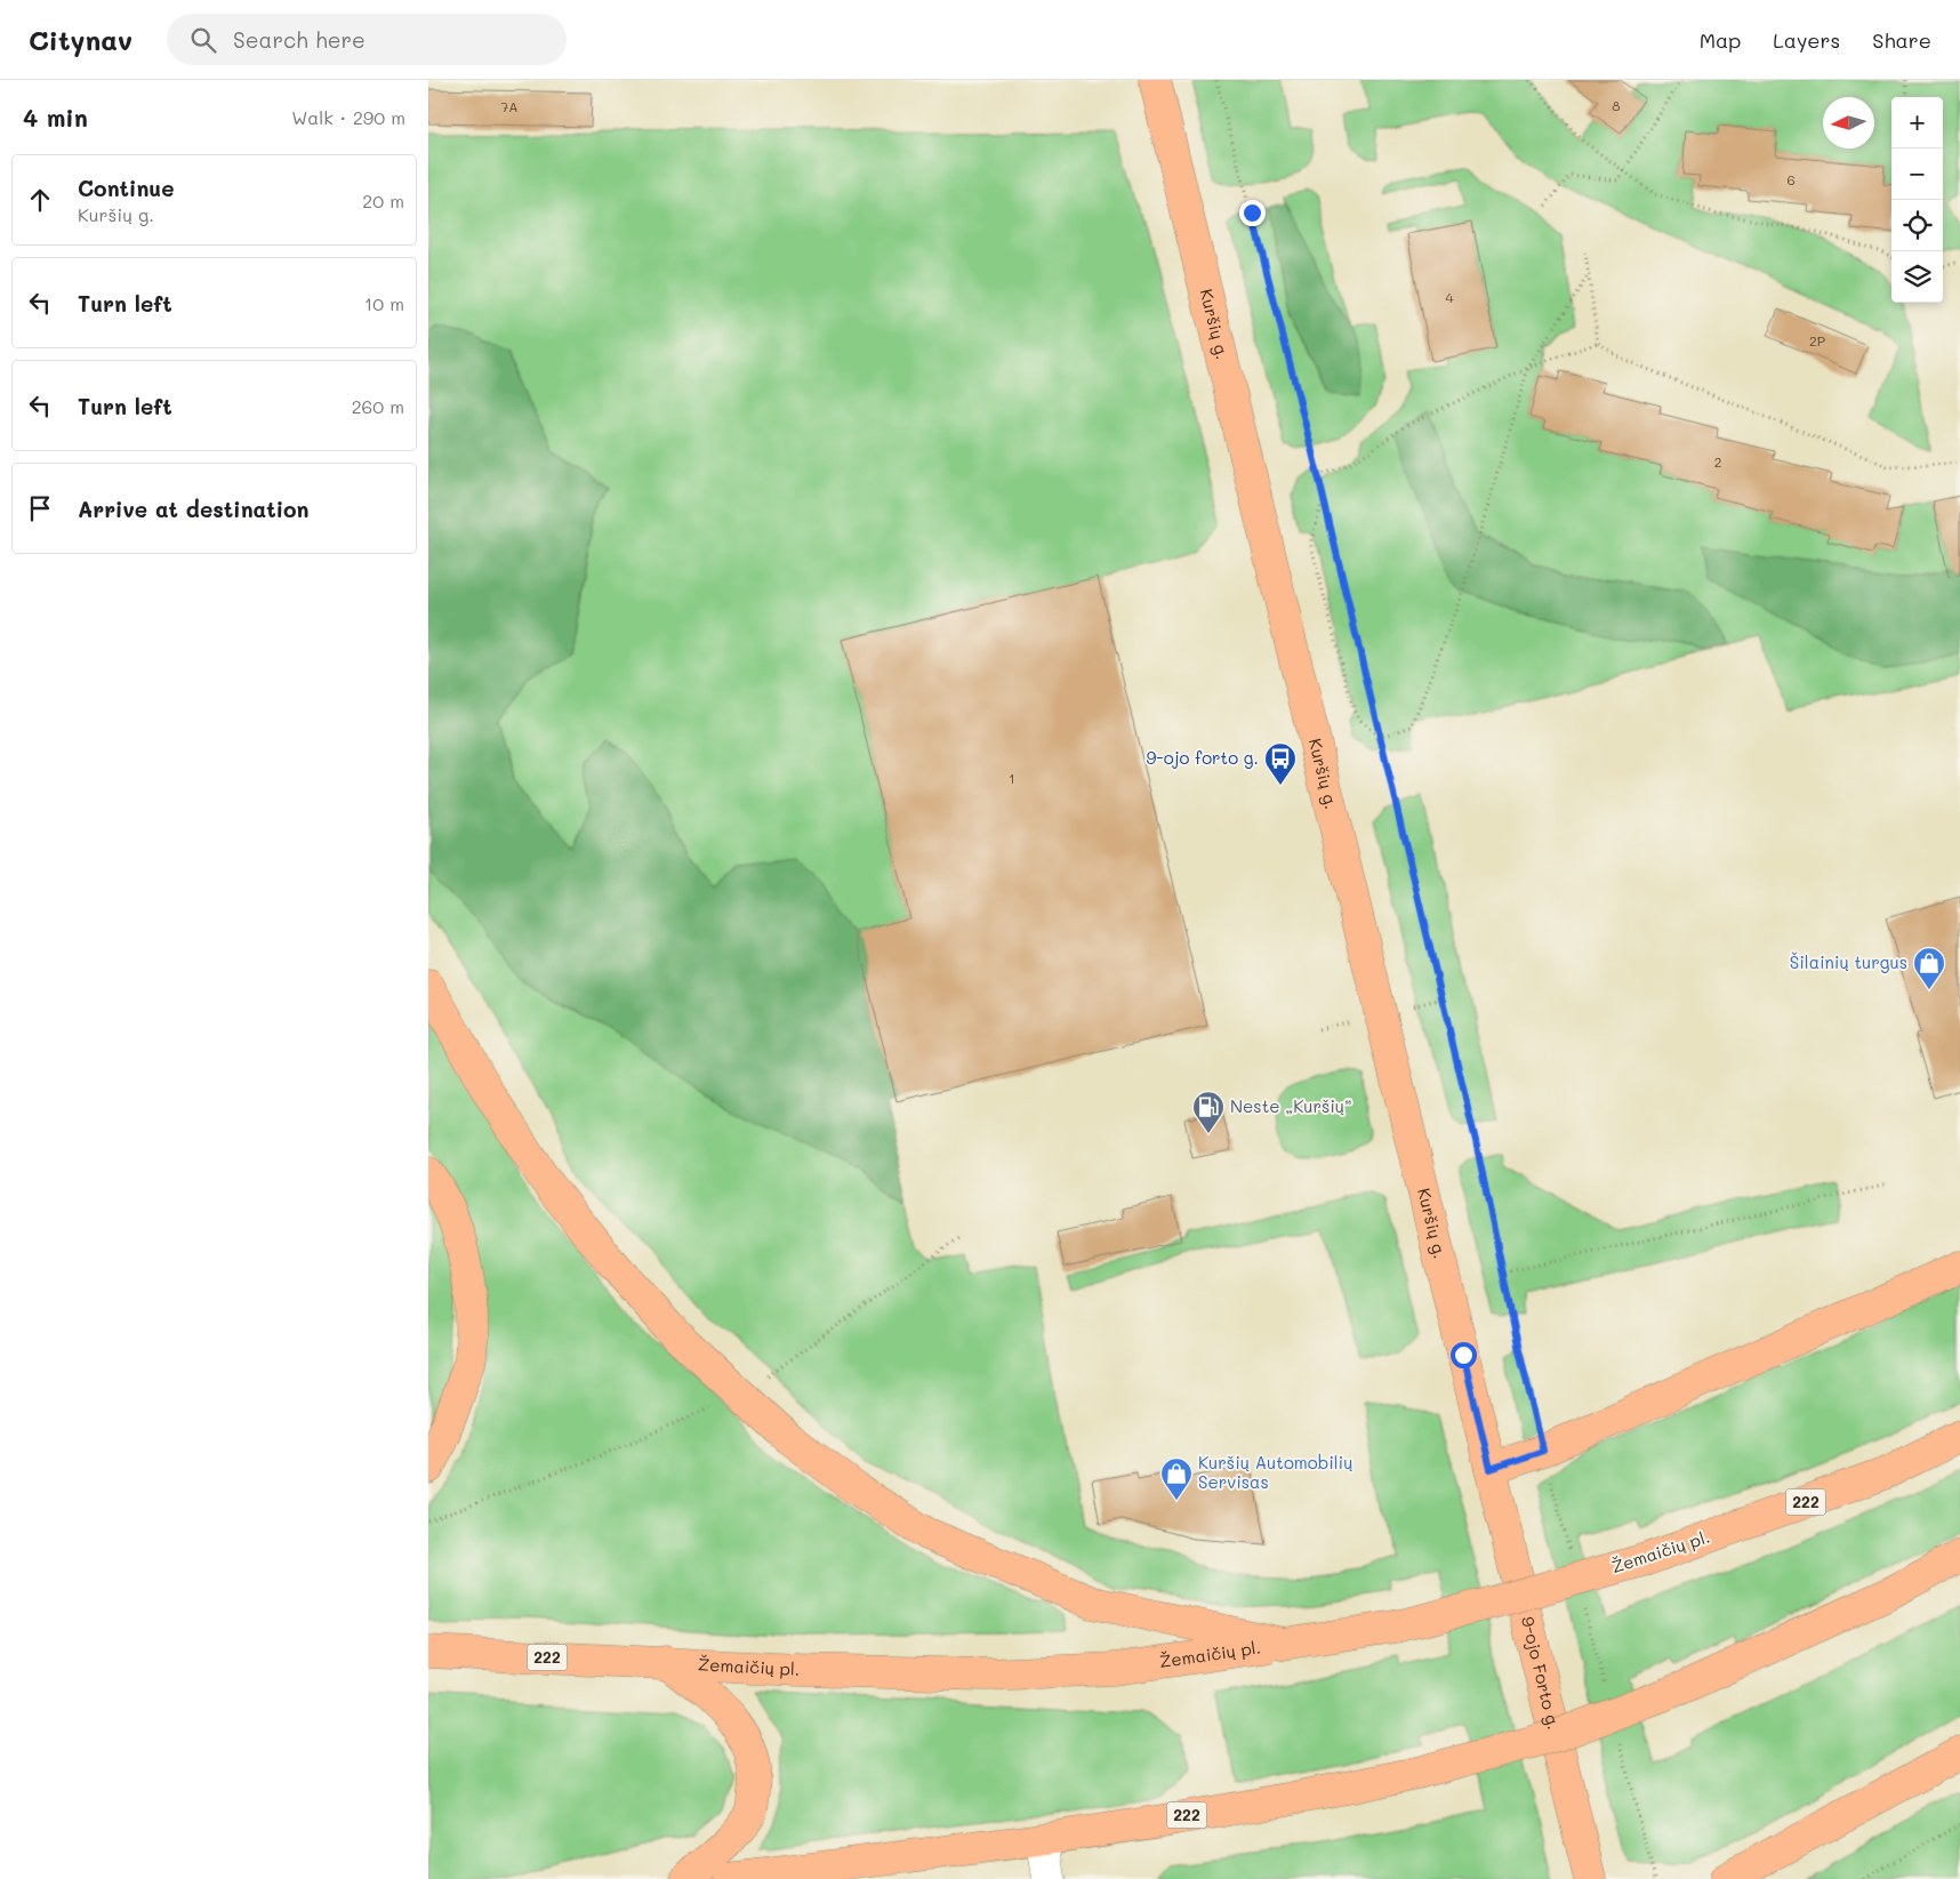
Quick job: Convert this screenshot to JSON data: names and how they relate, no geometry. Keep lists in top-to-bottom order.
{
  "streets": {
    "main road": [
      "Kuršių g.",
      "222",
      "Žemaičių pl.",
      "9-ojo Forto g."
    ]
  },
  "crossings": [
    ["Kuršių g.", "9-ojo Forto g."]
  ],
  "places": {
    "bus stop": ["9-ojo forto g."],
    "shop": ["Šilainių turgus", "Kuršių Automobilių Servisas"],
    "fuel station": ["Neste „Kuršių“"]
  },
  "house_numbers": [
    "8",
    "7A",
    "6",
    "4",
    "2P",
    "2",
    "1"
  ],
  "north": "left",
  "page": {
    "header": "Citynav",
    "search": "Search here",
    "nav": ["Map", "Layers", "Share"],
    "heading": ["4 min", "Walk · 290 m"],
    "map_buttons": ["+", "−"],
    "list": [
      ["Continue", "Kuršių g.", "20 m"],
      ["Turn left", "10 m"],
      ["Turn left", "260 m"],
      "Arrive at destination"
    ]
  }
}
